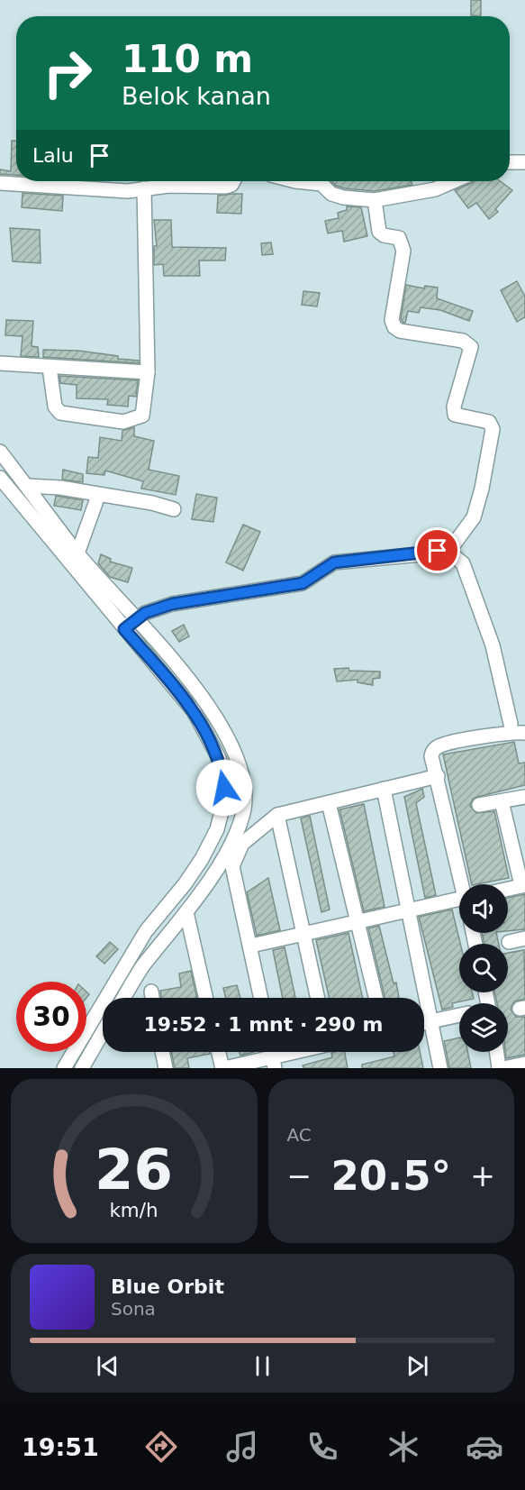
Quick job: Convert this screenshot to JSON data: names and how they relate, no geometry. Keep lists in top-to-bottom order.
{
  "page": {
    "turn": ["110 m", "Belok kanan"],
    "then": "Lalu",
    "limit": "30",
    "trip": "19:52 · 1 mnt · 290 m",
    "tile": "AC",
    "heat": ["−", "20.5°", "+"],
    "song": ["Blue Orbit", "Sona"],
    "tabs": "19:51",
    "gauge": ["26", "km/h"]
  }
}
